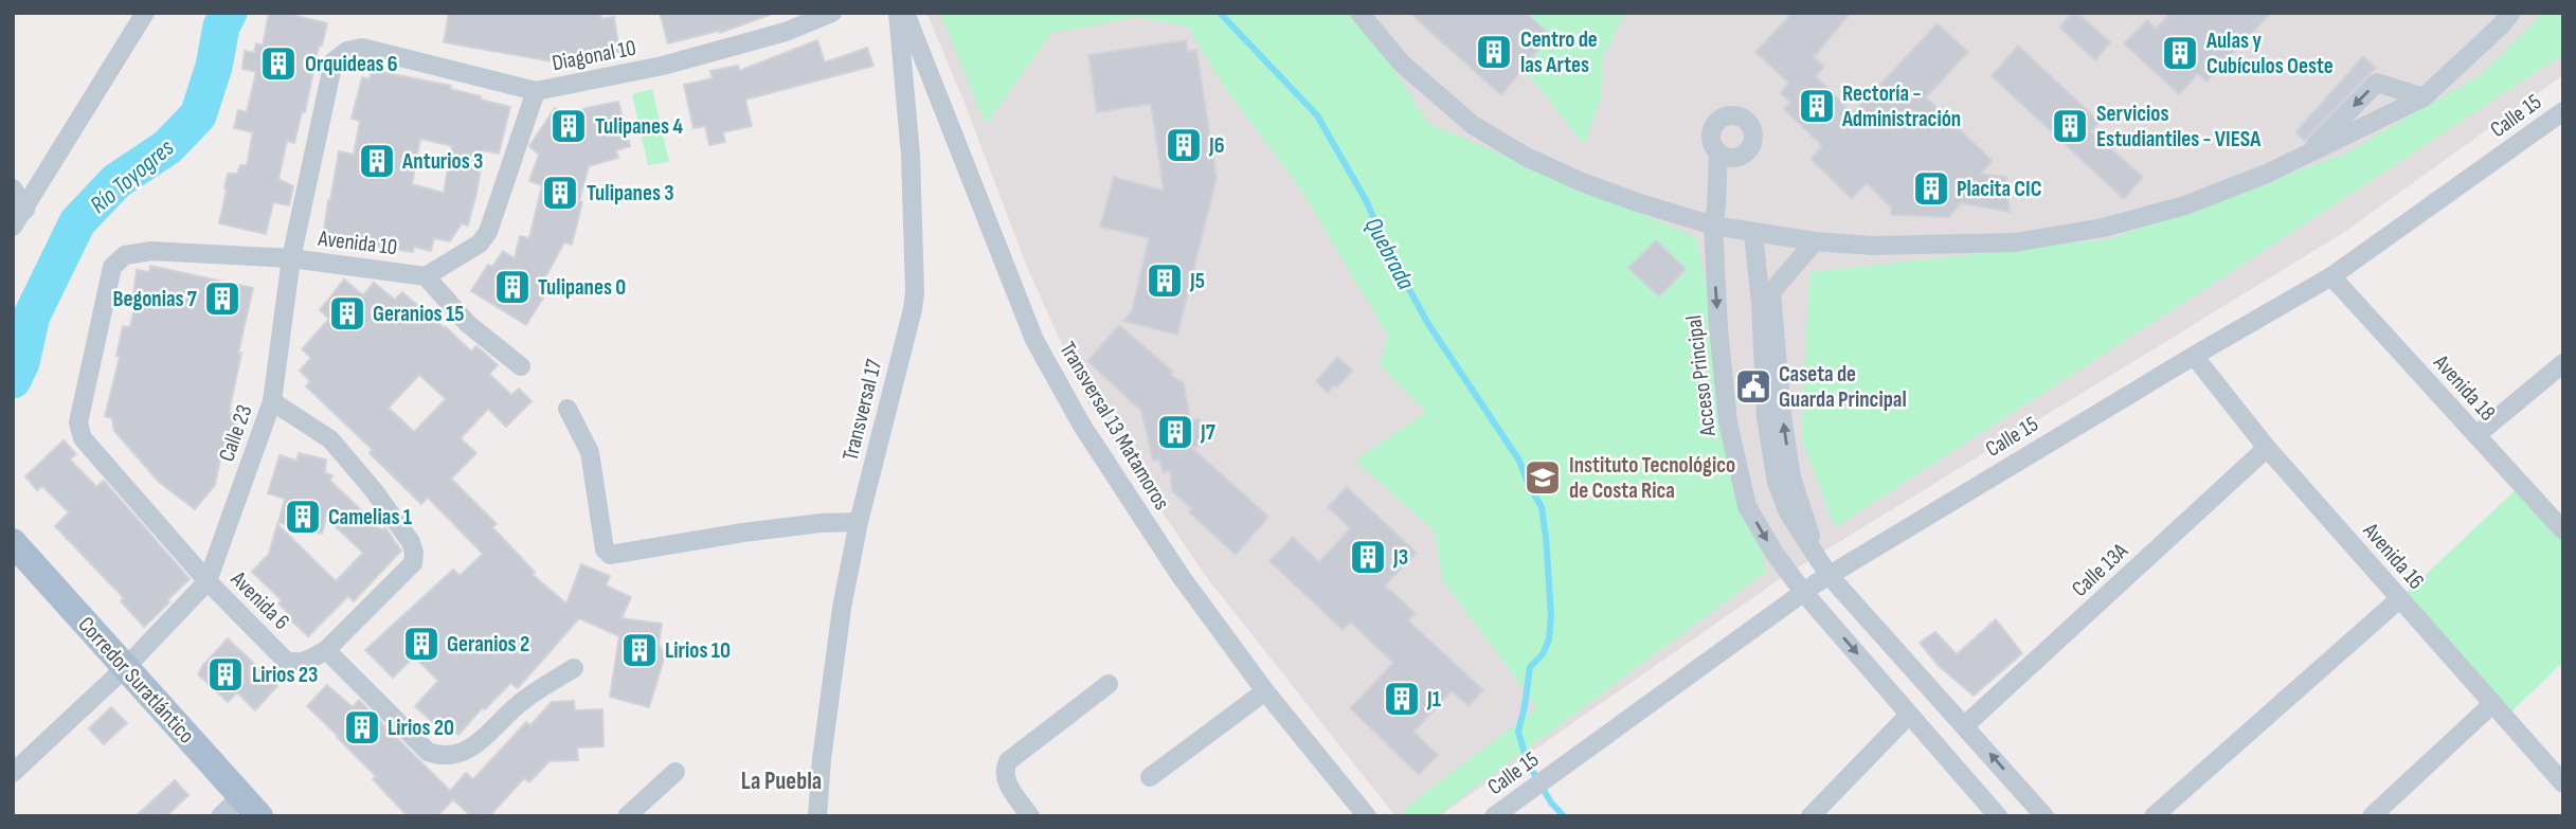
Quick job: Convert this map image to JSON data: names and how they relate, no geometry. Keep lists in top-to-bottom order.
{
  "streets": {
    "main road": ["Corredor Suratlántico"],
    "street": [
      "Diagonal 10",
      "Calle 15",
      "Avenida 10",
      "Acceso Principal",
      "Avenida 18",
      "Transversal 17",
      "Transversal 13 Matamoros",
      "Calle 23",
      "Avenida 16",
      "Calle 13A",
      "Avenida 6"
    ]
  },
  "crossings": [
    ["Diagonal 10", "Calle 23"],
    ["Calle 15", "Acceso Principal"],
    ["Calle 15", "Avenida 18"],
    ["Calle 15", "Avenida 16"],
    ["Avenida 10", "Calle 23"],
    ["Avenida 10", "Avenida 6"],
    ["Calle 23", "Avenida 6"],
    ["Calle 23", "Corredor Suratlántico"],
    ["Avenida 16", "Calle 13A"]
  ],
  "districts": ["La Puebla"],
  "water": ["Río Toyogres", "Quebrada"],
  "places": {
    "building": [
      "Centro de las Artes",
      "Aulas y Cubículos Oeste",
      "Orquideas 6",
      "Rectoría - Administración",
      "Tulipanes 4",
      "Servicios Estudiantiles - VIESA",
      "J6",
      "Anturios 3",
      "Placita CIC",
      "Tulipanes 3",
      "J5",
      "Tulipanes 0",
      "Begonias 7",
      "Geranios 15",
      "J7",
      "Camelias 1",
      "J3",
      "Geranios 2",
      "Lirios 10",
      "Lirios 23",
      "J1",
      "Lirios 20"
    ],
    "public building": ["Caseta de Guarda Principal"],
    "school or university": ["Instituto Tecnológico de Costa Rica"]
  }
}
